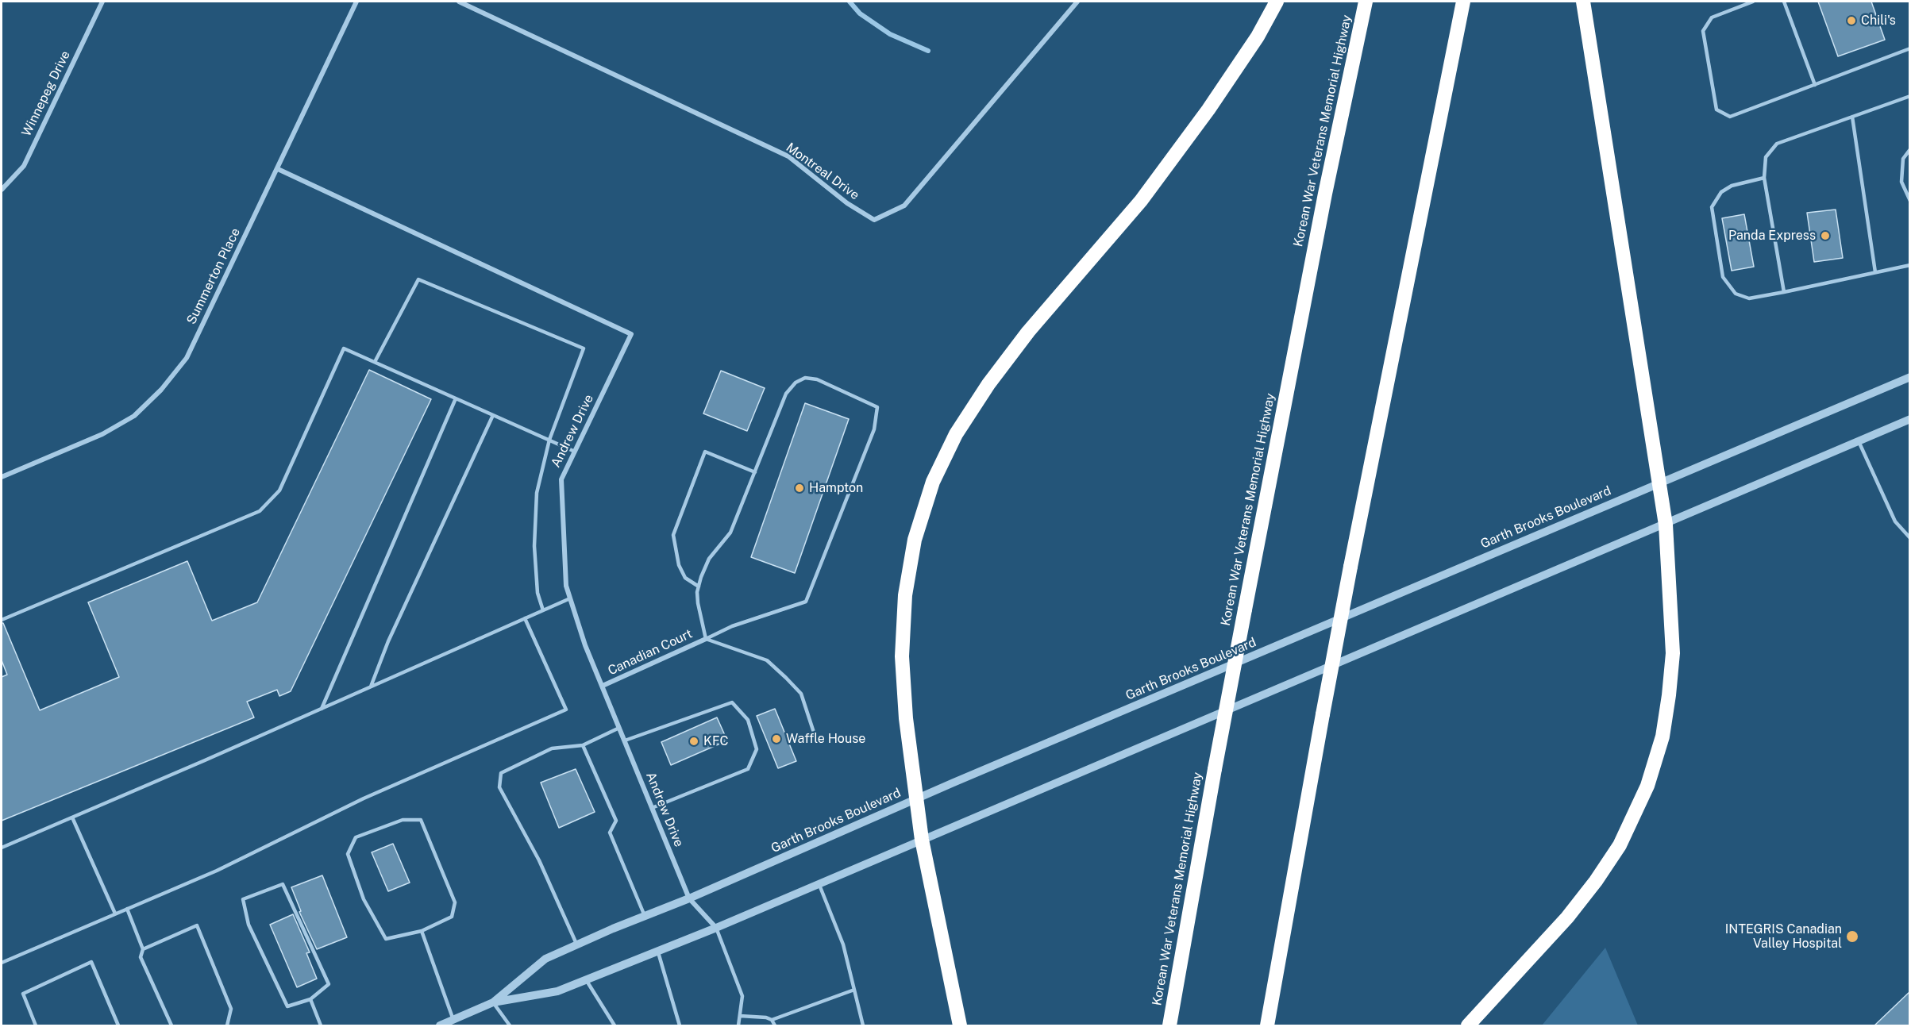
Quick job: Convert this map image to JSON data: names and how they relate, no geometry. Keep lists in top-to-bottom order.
{
  "streets": {
    "highway": ["Korean War Veterans Memorial Highway"],
    "street": [
      "Winnepeg Drive",
      "Montreal Drive",
      "Summerton Place",
      "Andrew Drive",
      "Garth Brooks Boulevard",
      "Canadian Court"
    ]
  },
  "crossings": [
    ["Summerton Place", "Andrew Drive"],
    ["Andrew Drive", "Garth Brooks Boulevard"],
    ["Andrew Drive", "Canadian Court"]
  ],
  "places": [
    "Chili's",
    "Panda Express",
    "Hampton",
    "Waffle House",
    "KFC",
    "INTEGRIS Canadian Valley Hospital"
  ]
}
